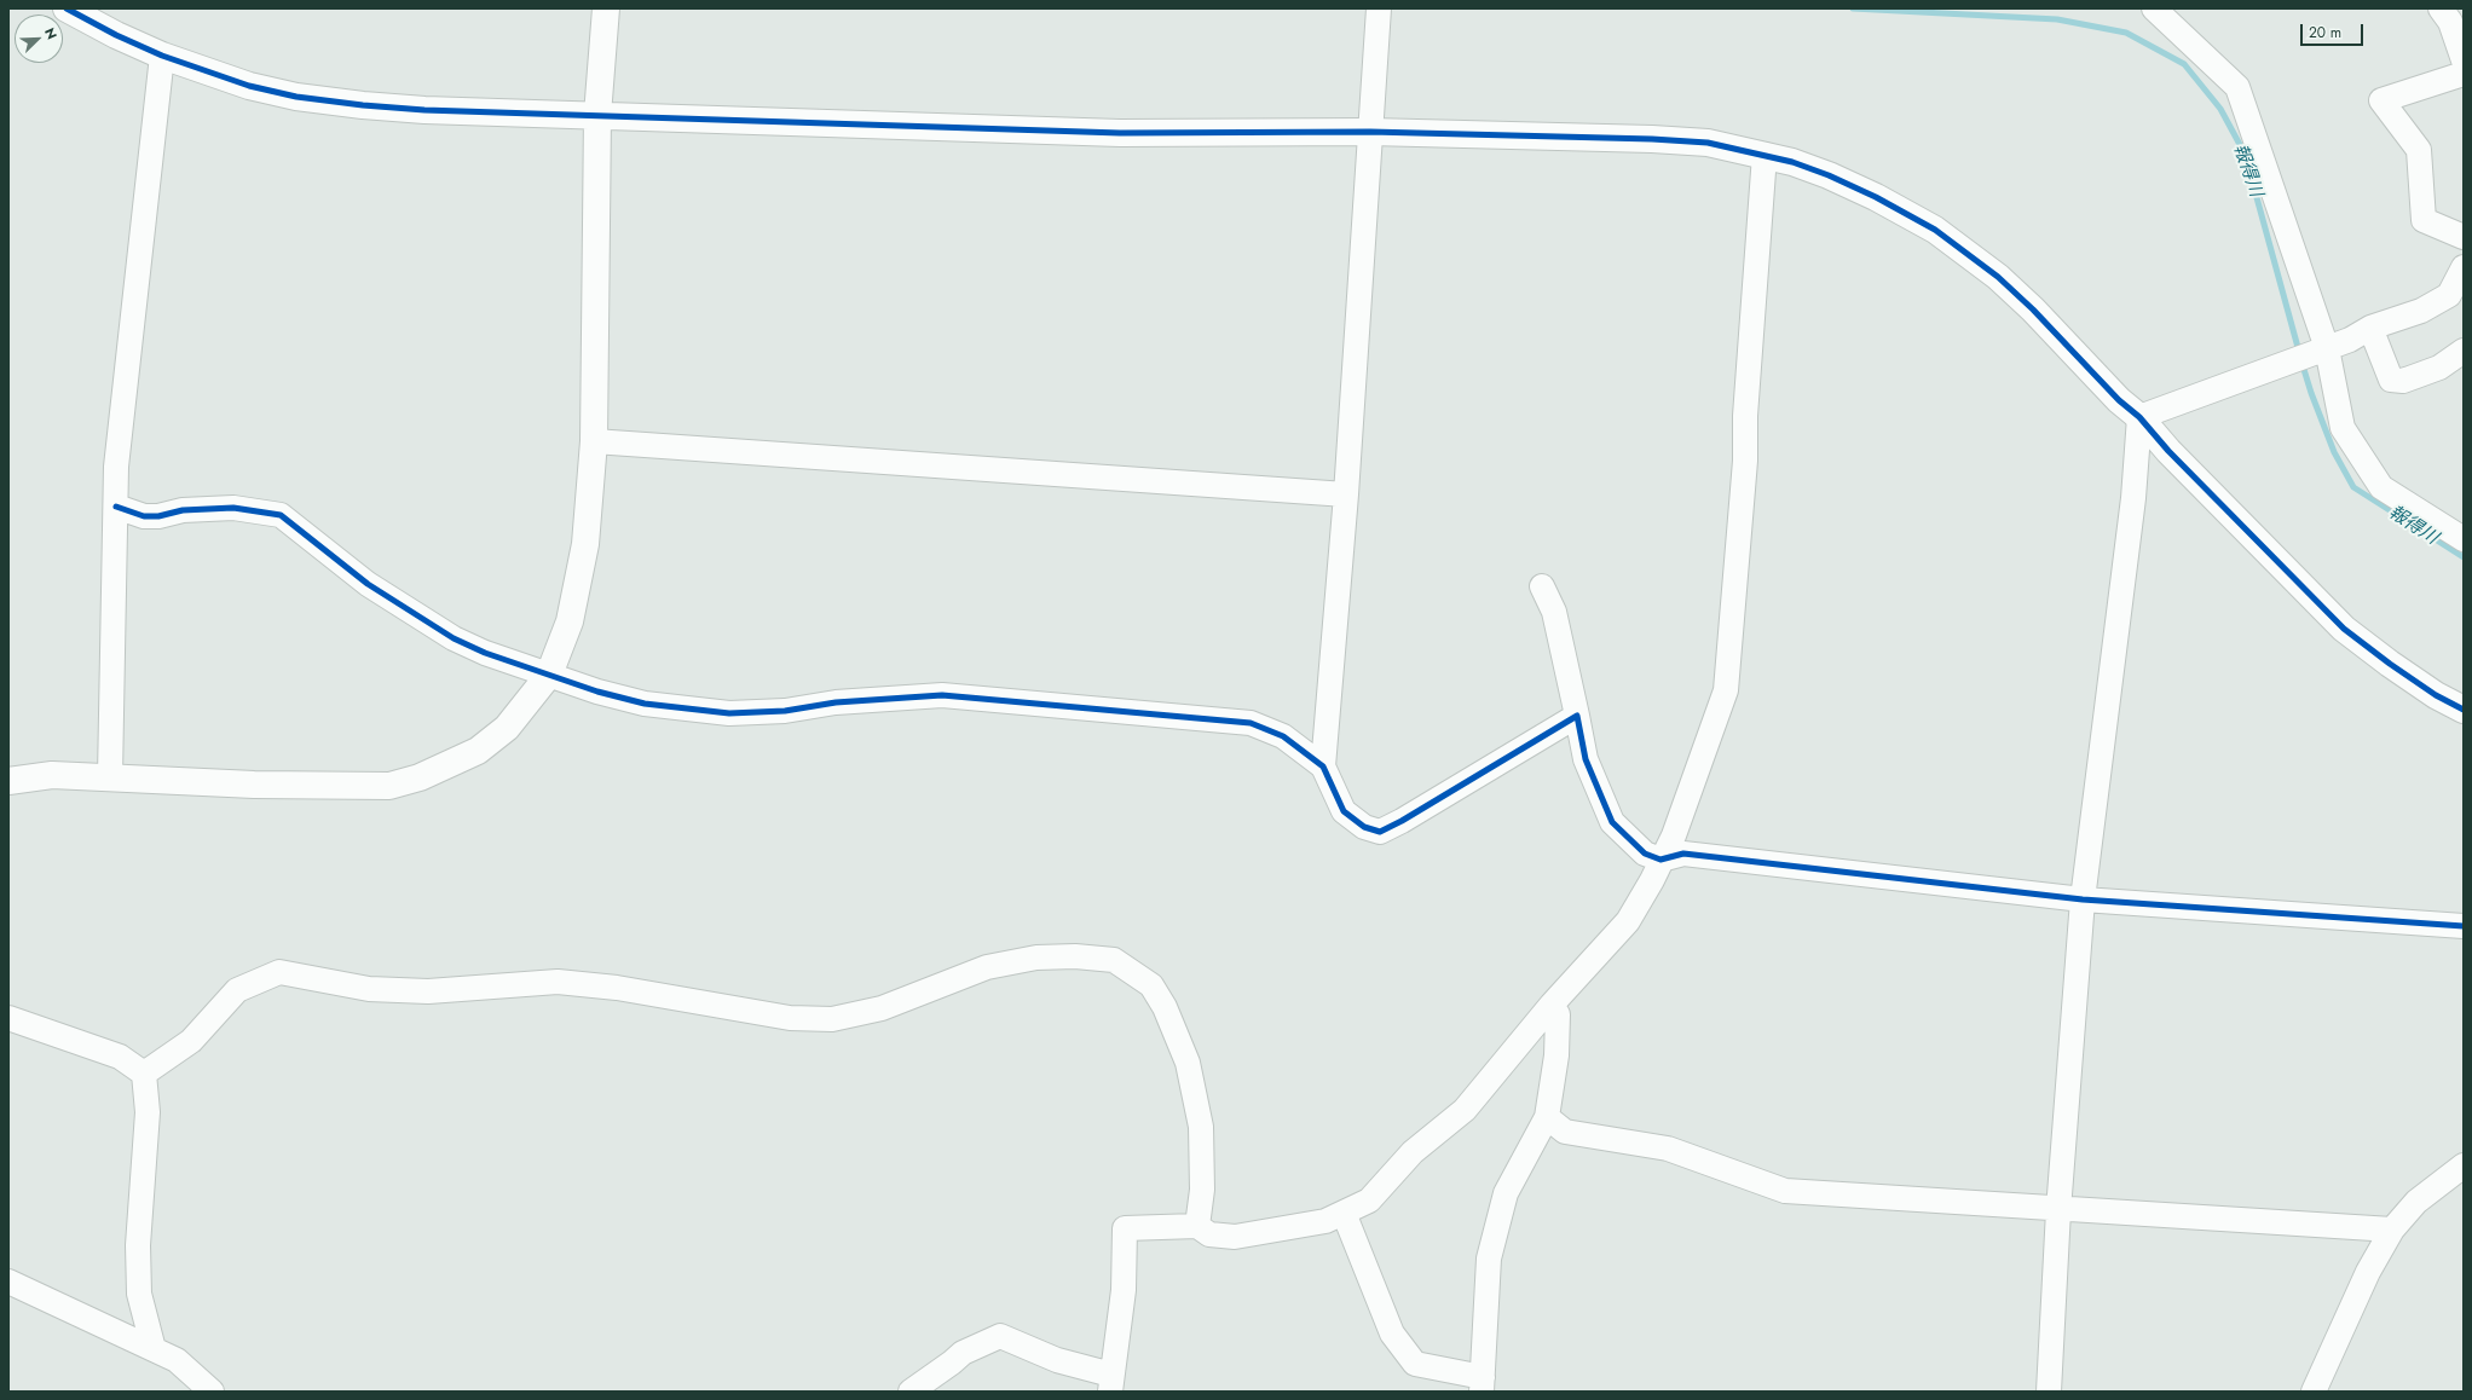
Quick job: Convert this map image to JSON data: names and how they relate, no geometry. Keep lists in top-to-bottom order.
{
  "water": ["報得川"],
  "scale_bar": "20 m",
  "north": "top right"
}
